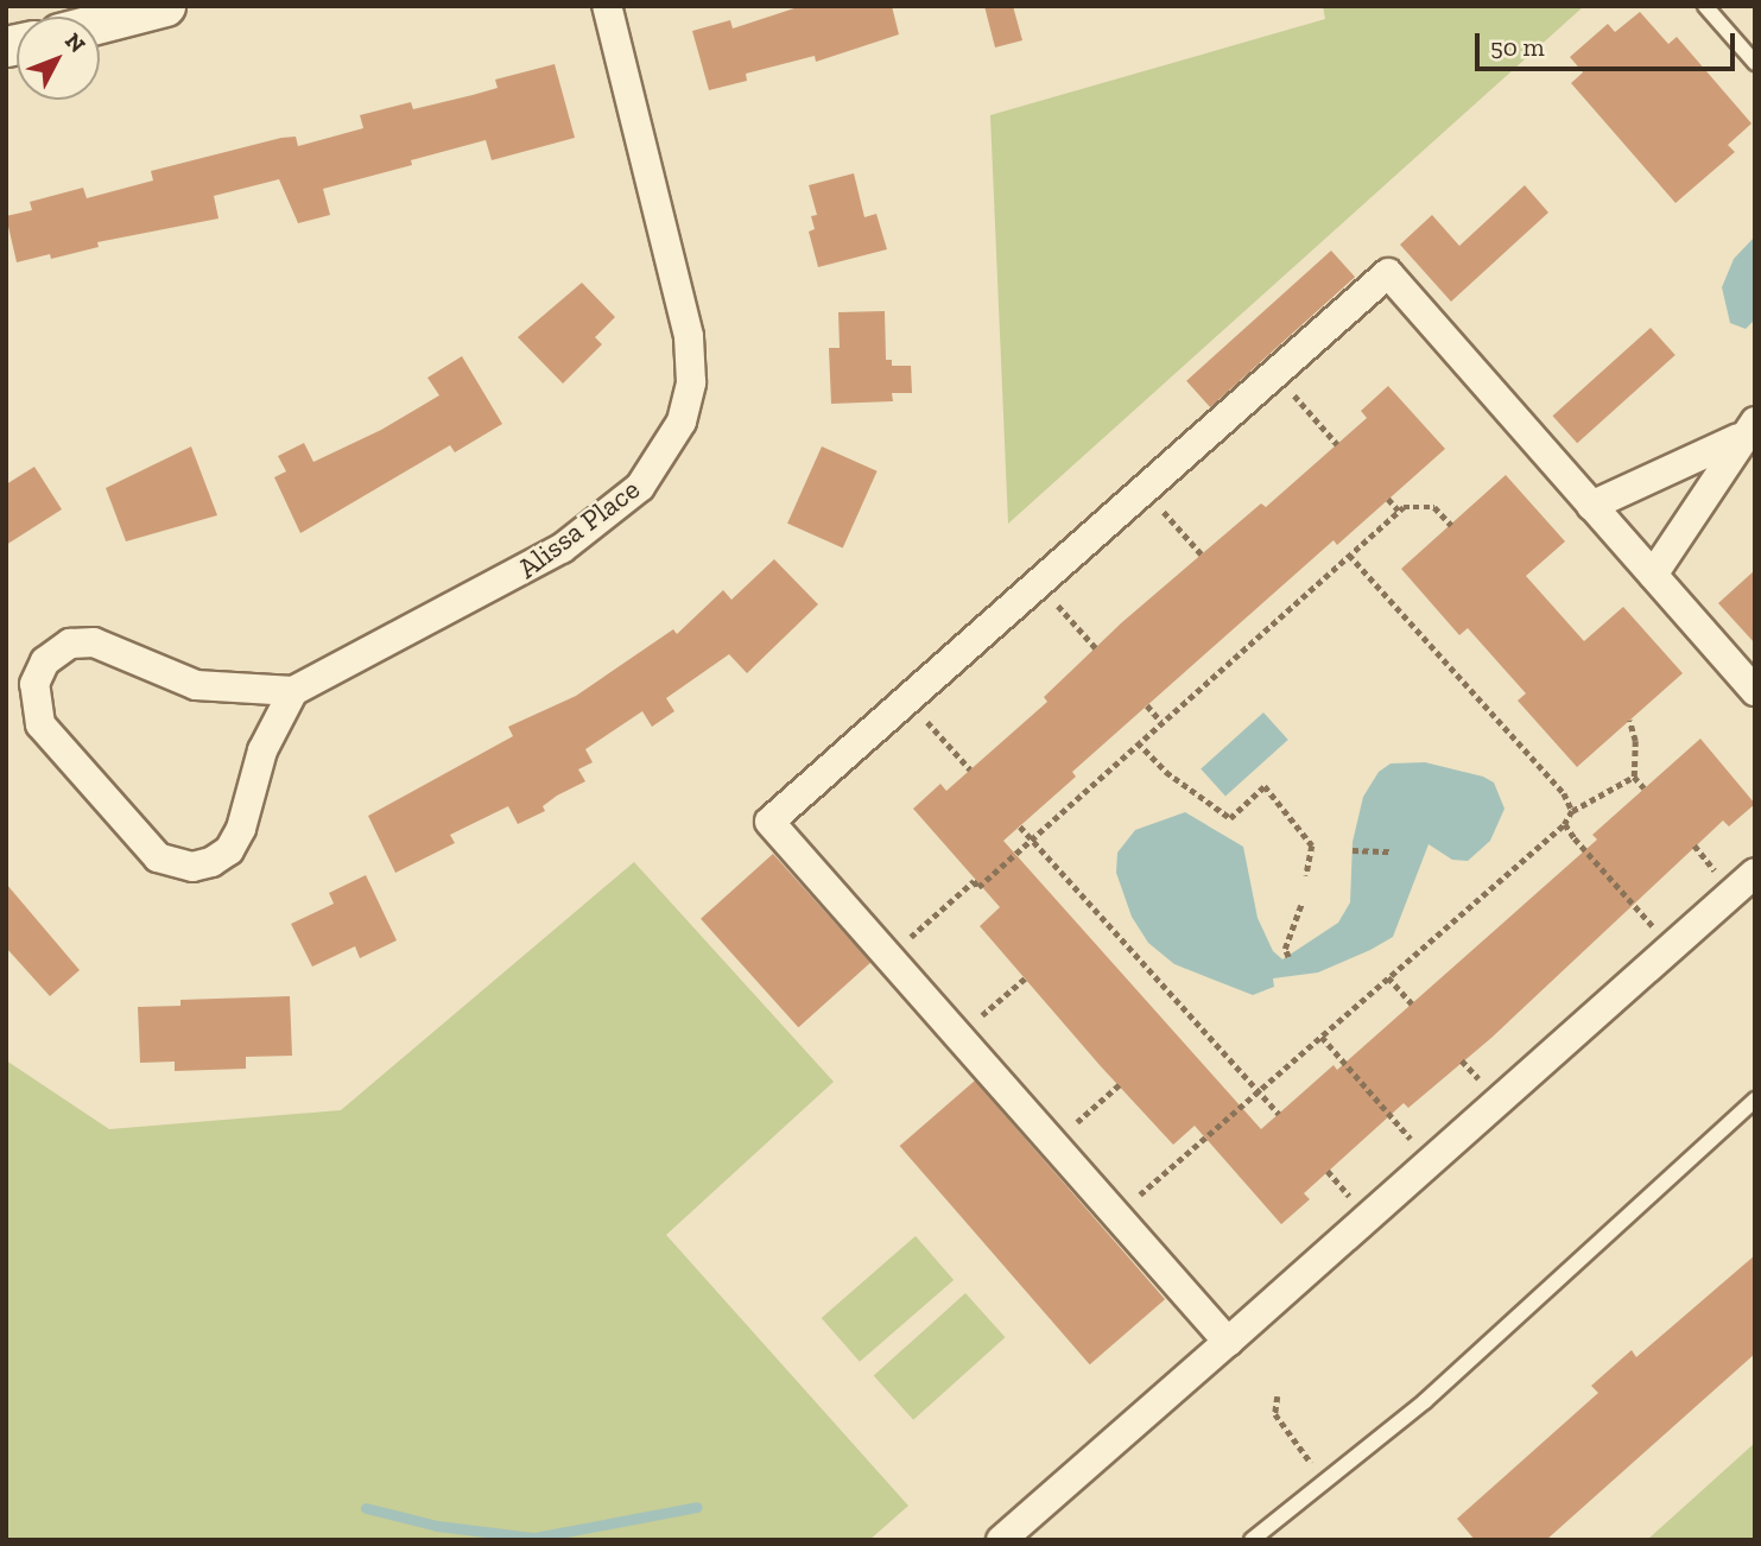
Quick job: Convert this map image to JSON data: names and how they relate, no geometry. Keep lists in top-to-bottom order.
{
  "streets": {
    "street": ["Alissa Place"]
  },
  "scale_bar": "50 m",
  "north": "top right"
}
